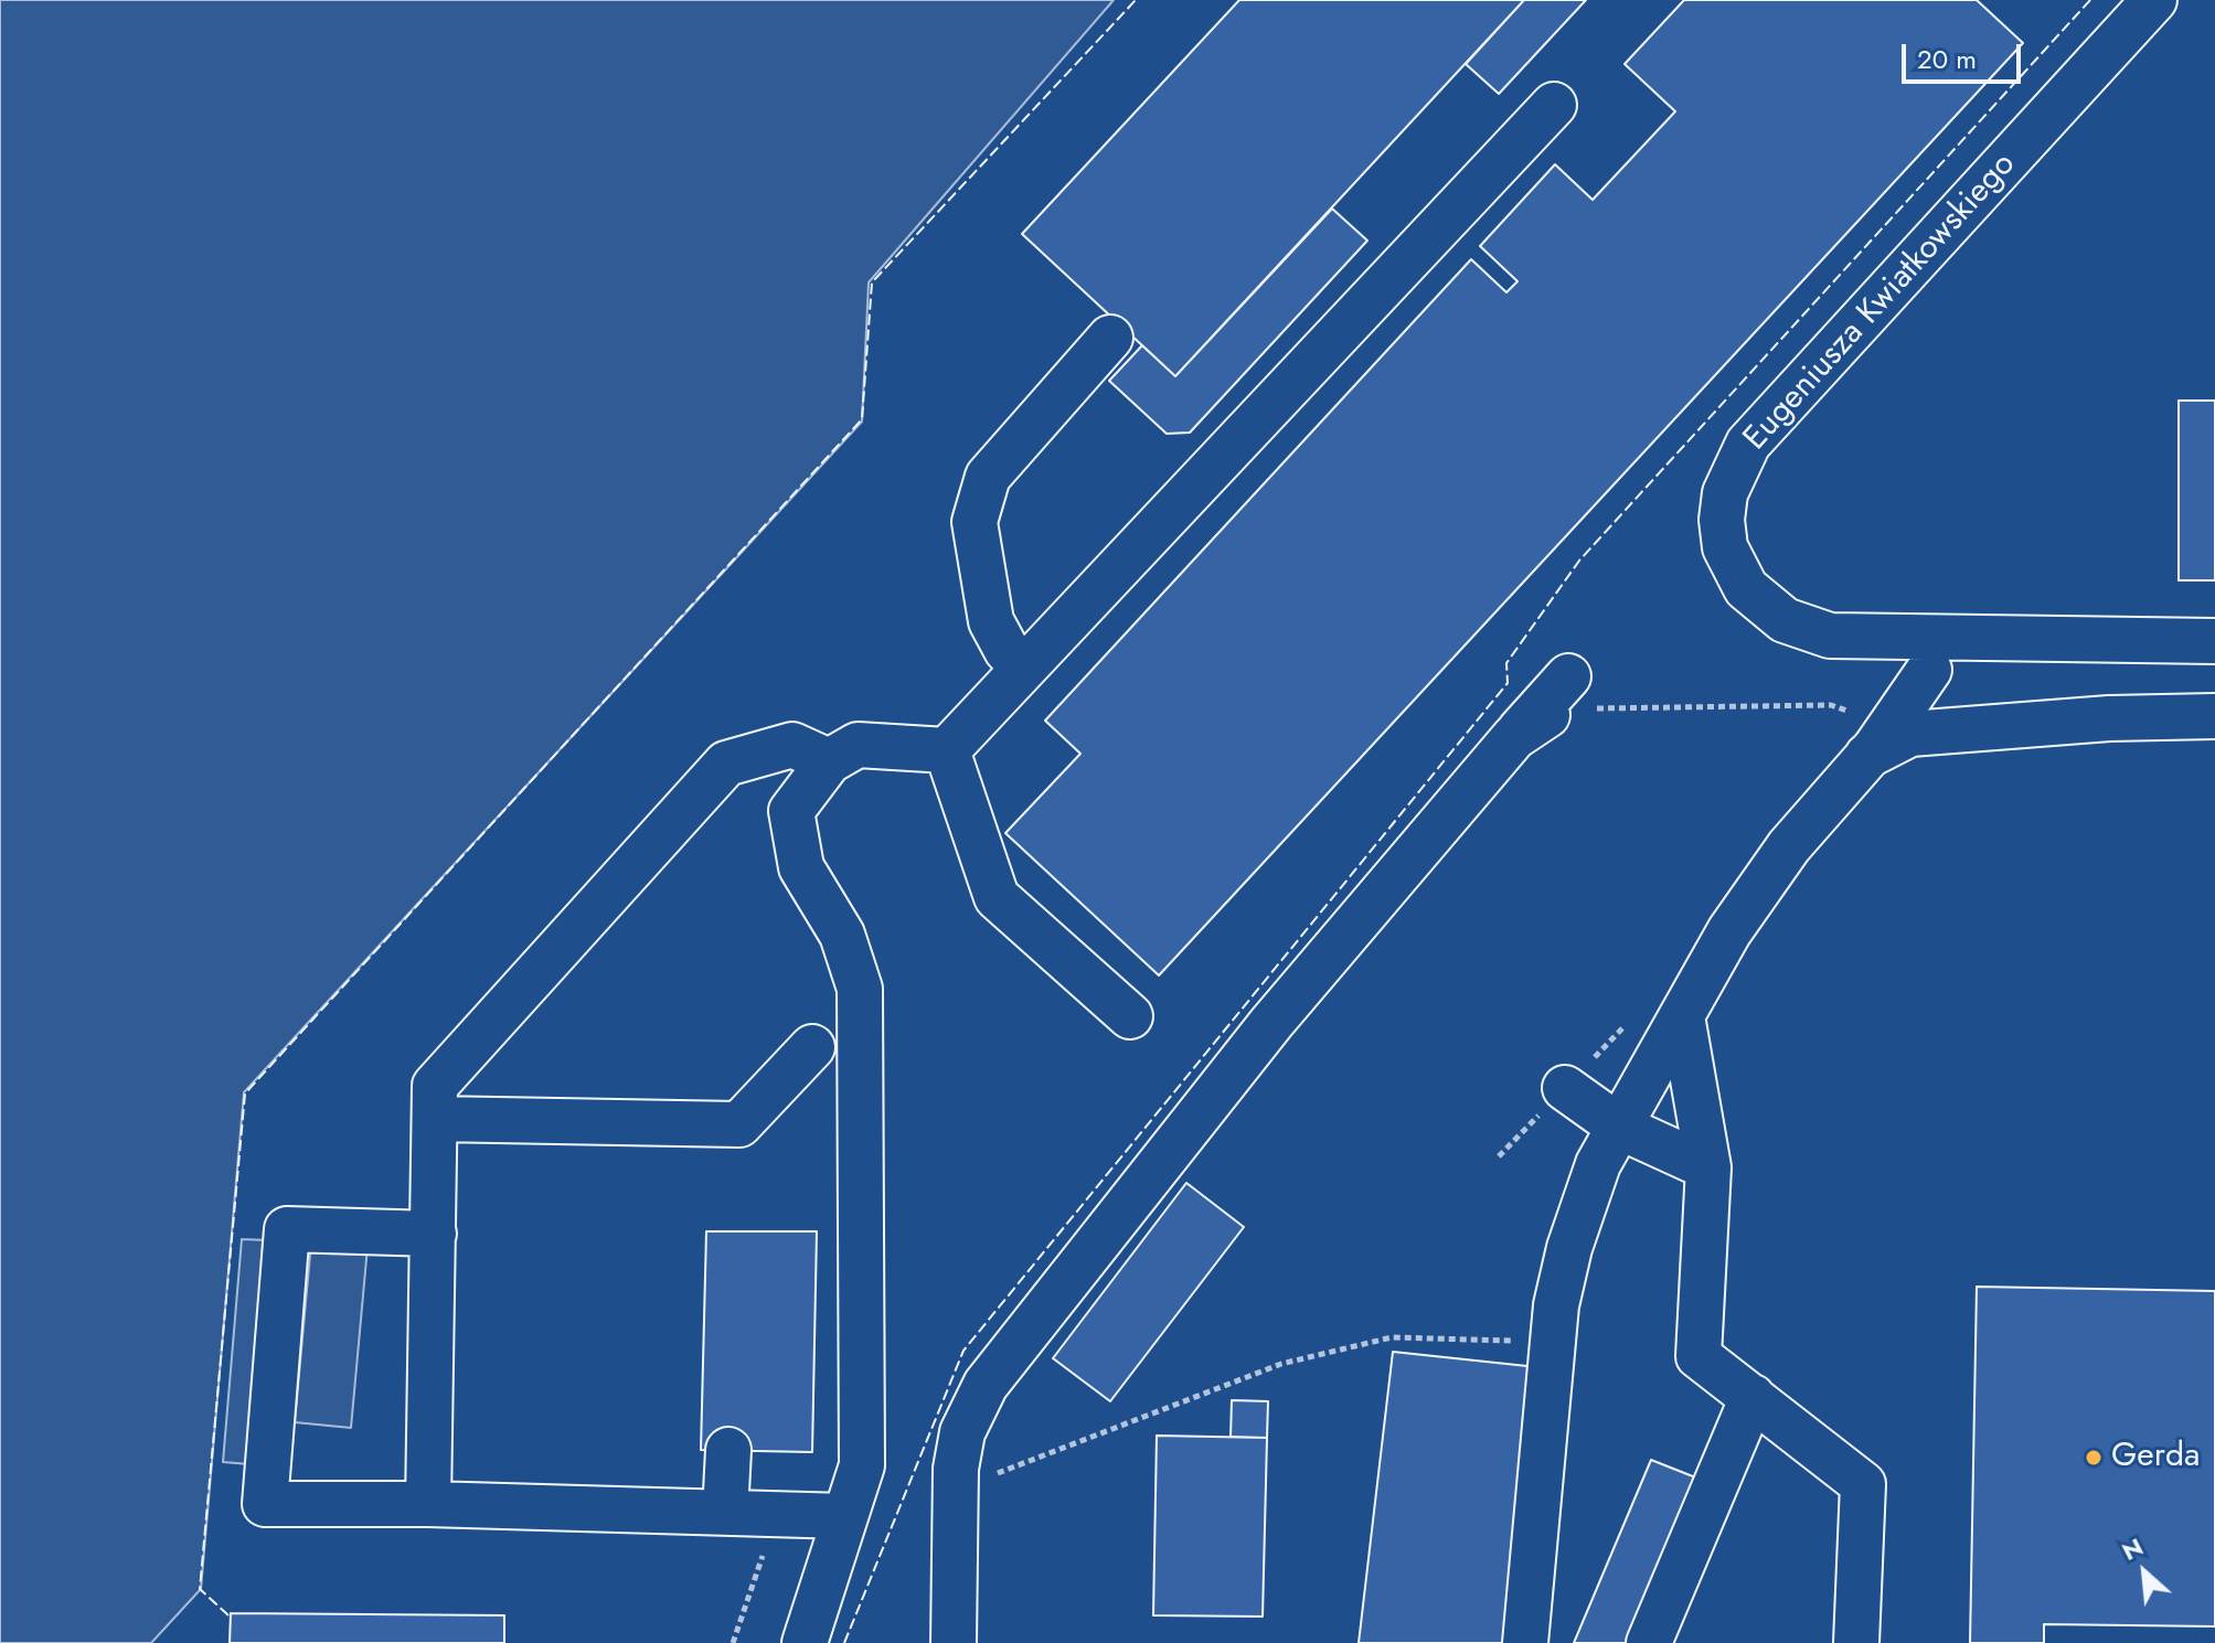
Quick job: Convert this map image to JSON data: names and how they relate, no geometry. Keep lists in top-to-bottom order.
{
  "streets": {
    "street": ["Eugeniusza Kwiatkowskiego"]
  },
  "places": ["Gerda"],
  "scale_bar": "20 m",
  "north": "top left"
}
